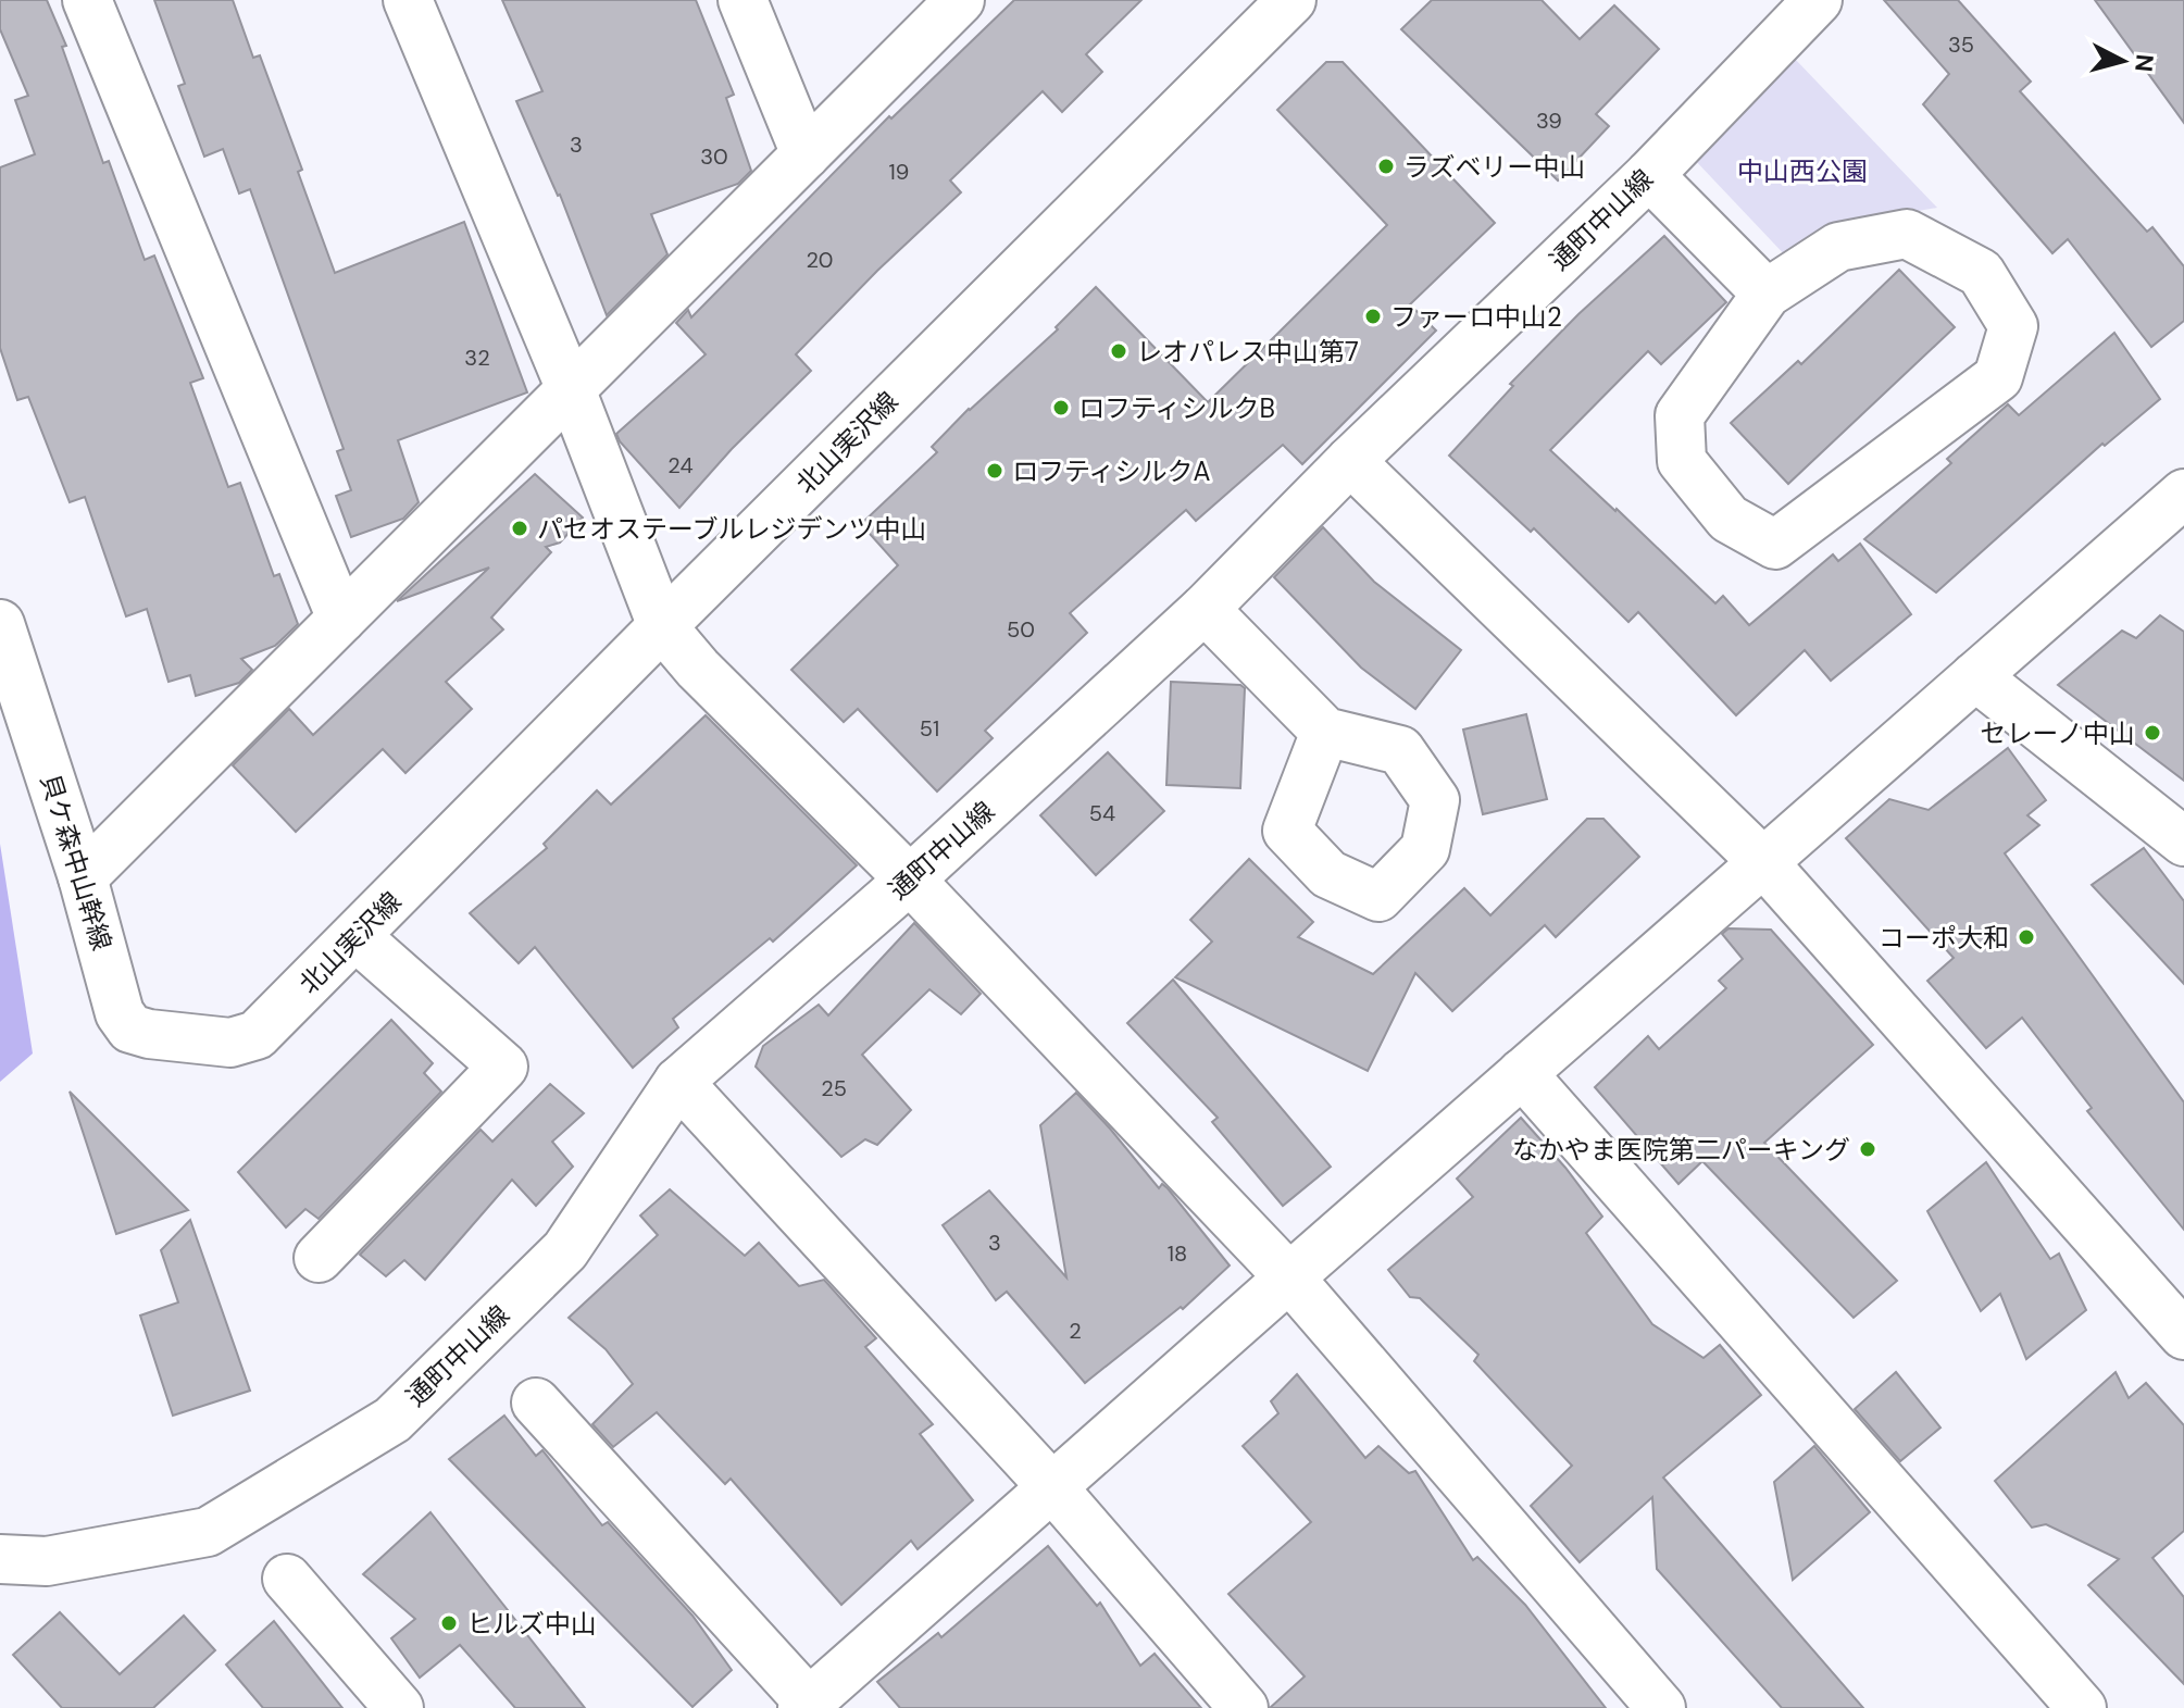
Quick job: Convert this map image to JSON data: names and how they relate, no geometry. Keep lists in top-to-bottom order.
{
  "streets": {
    "street": ["通町中山線", "北山実沢線", "貝ケ森中山幹線"]
  },
  "crossings": [
    ["北山実沢線", "貝ケ森中山幹線"]
  ],
  "parks": ["中山西公園"],
  "places": [
    "ラズベリー中山",
    "ファーロ中山2",
    "レオパレス中山第7",
    "ロフティシルクB",
    "ロフティシルクA",
    "パセオステーブルレジデンツ中山",
    "セレーノ中山",
    "コーポ大和",
    "なかやま医院第二パーキング",
    "ヒルズ中山"
  ],
  "house_numbers": [
    "35",
    "39",
    "3",
    "30",
    "19",
    "20",
    "32",
    "24",
    "50",
    "51",
    "54",
    "25",
    "3",
    "18",
    "2"
  ],
  "north": "right"
}
